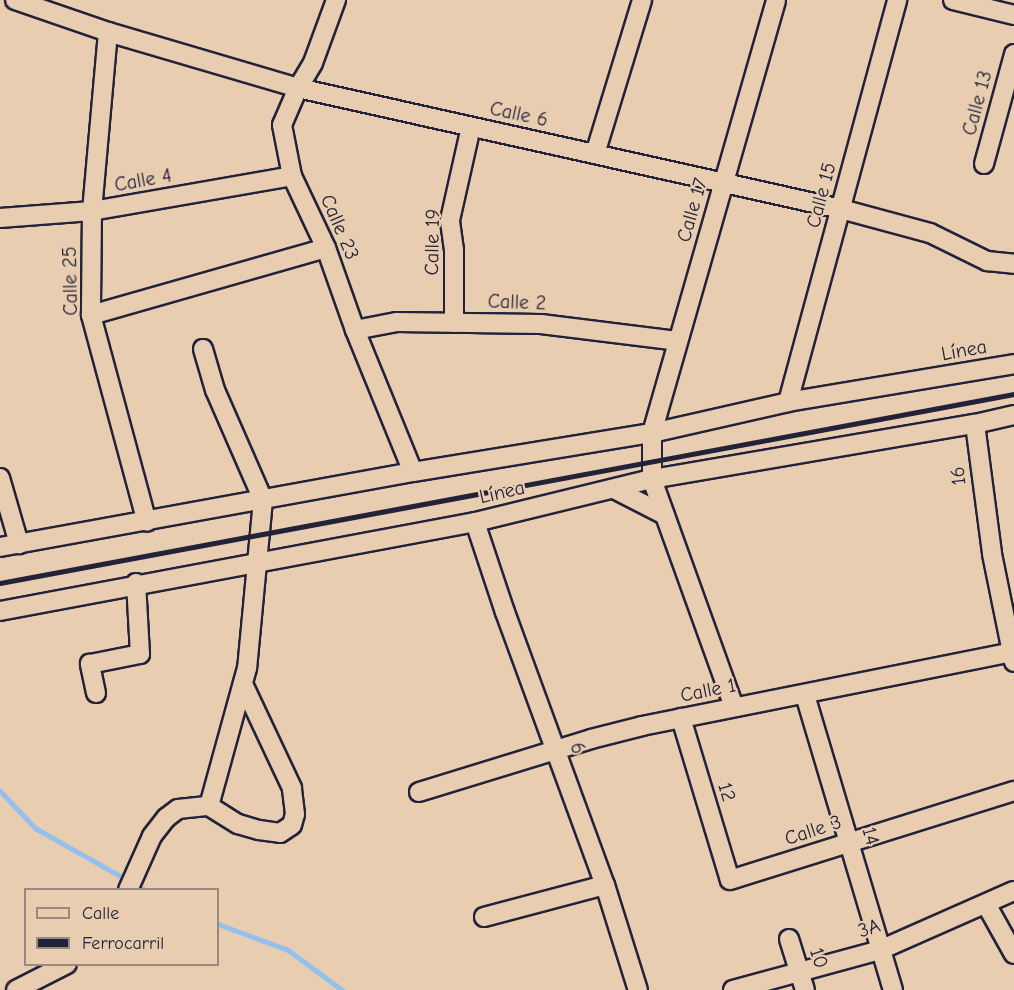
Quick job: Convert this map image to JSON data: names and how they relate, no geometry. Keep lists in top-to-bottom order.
{
  "streets": {
    "street": [
      "Calle 13",
      "Calle 6",
      "Calle 4",
      "Calle 15",
      "Calle 17",
      "Calle 23",
      "Calle 19",
      "Calle 25",
      "Calle 2",
      "Línea",
      "16",
      "Calle 1",
      "6",
      "12",
      "Calle 3",
      "14",
      "3A",
      "10"
    ]
  },
  "crossings": [
    ["Calle 6", "Calle 15"],
    ["Calle 6", "Calle 17"],
    ["Calle 6", "Calle 23"],
    ["Calle 6", "Calle 19"],
    ["Calle 6", "Calle 25"],
    ["Calle 4", "Calle 23"],
    ["Calle 4", "Calle 25"],
    ["Calle 15", "Línea"],
    ["Calle 17", "Calle 2"],
    ["Calle 17", "Línea"],
    ["Calle 23", "Calle 2"],
    ["Calle 23", "Línea"],
    ["Calle 19", "Calle 2"],
    ["Calle 25", "Línea"],
    ["Línea", "16"],
    ["Línea", "6"],
    ["16", "Calle 1"],
    ["Calle 1", "6"],
    ["Calle 1", "12"],
    ["Calle 1", "14"],
    ["12", "Calle 3"],
    ["Calle 3", "14"],
    ["14", "3A"],
    ["3A", "10"]
  ],
  "legend": ["Calle", "Ferrocarril"]
}
